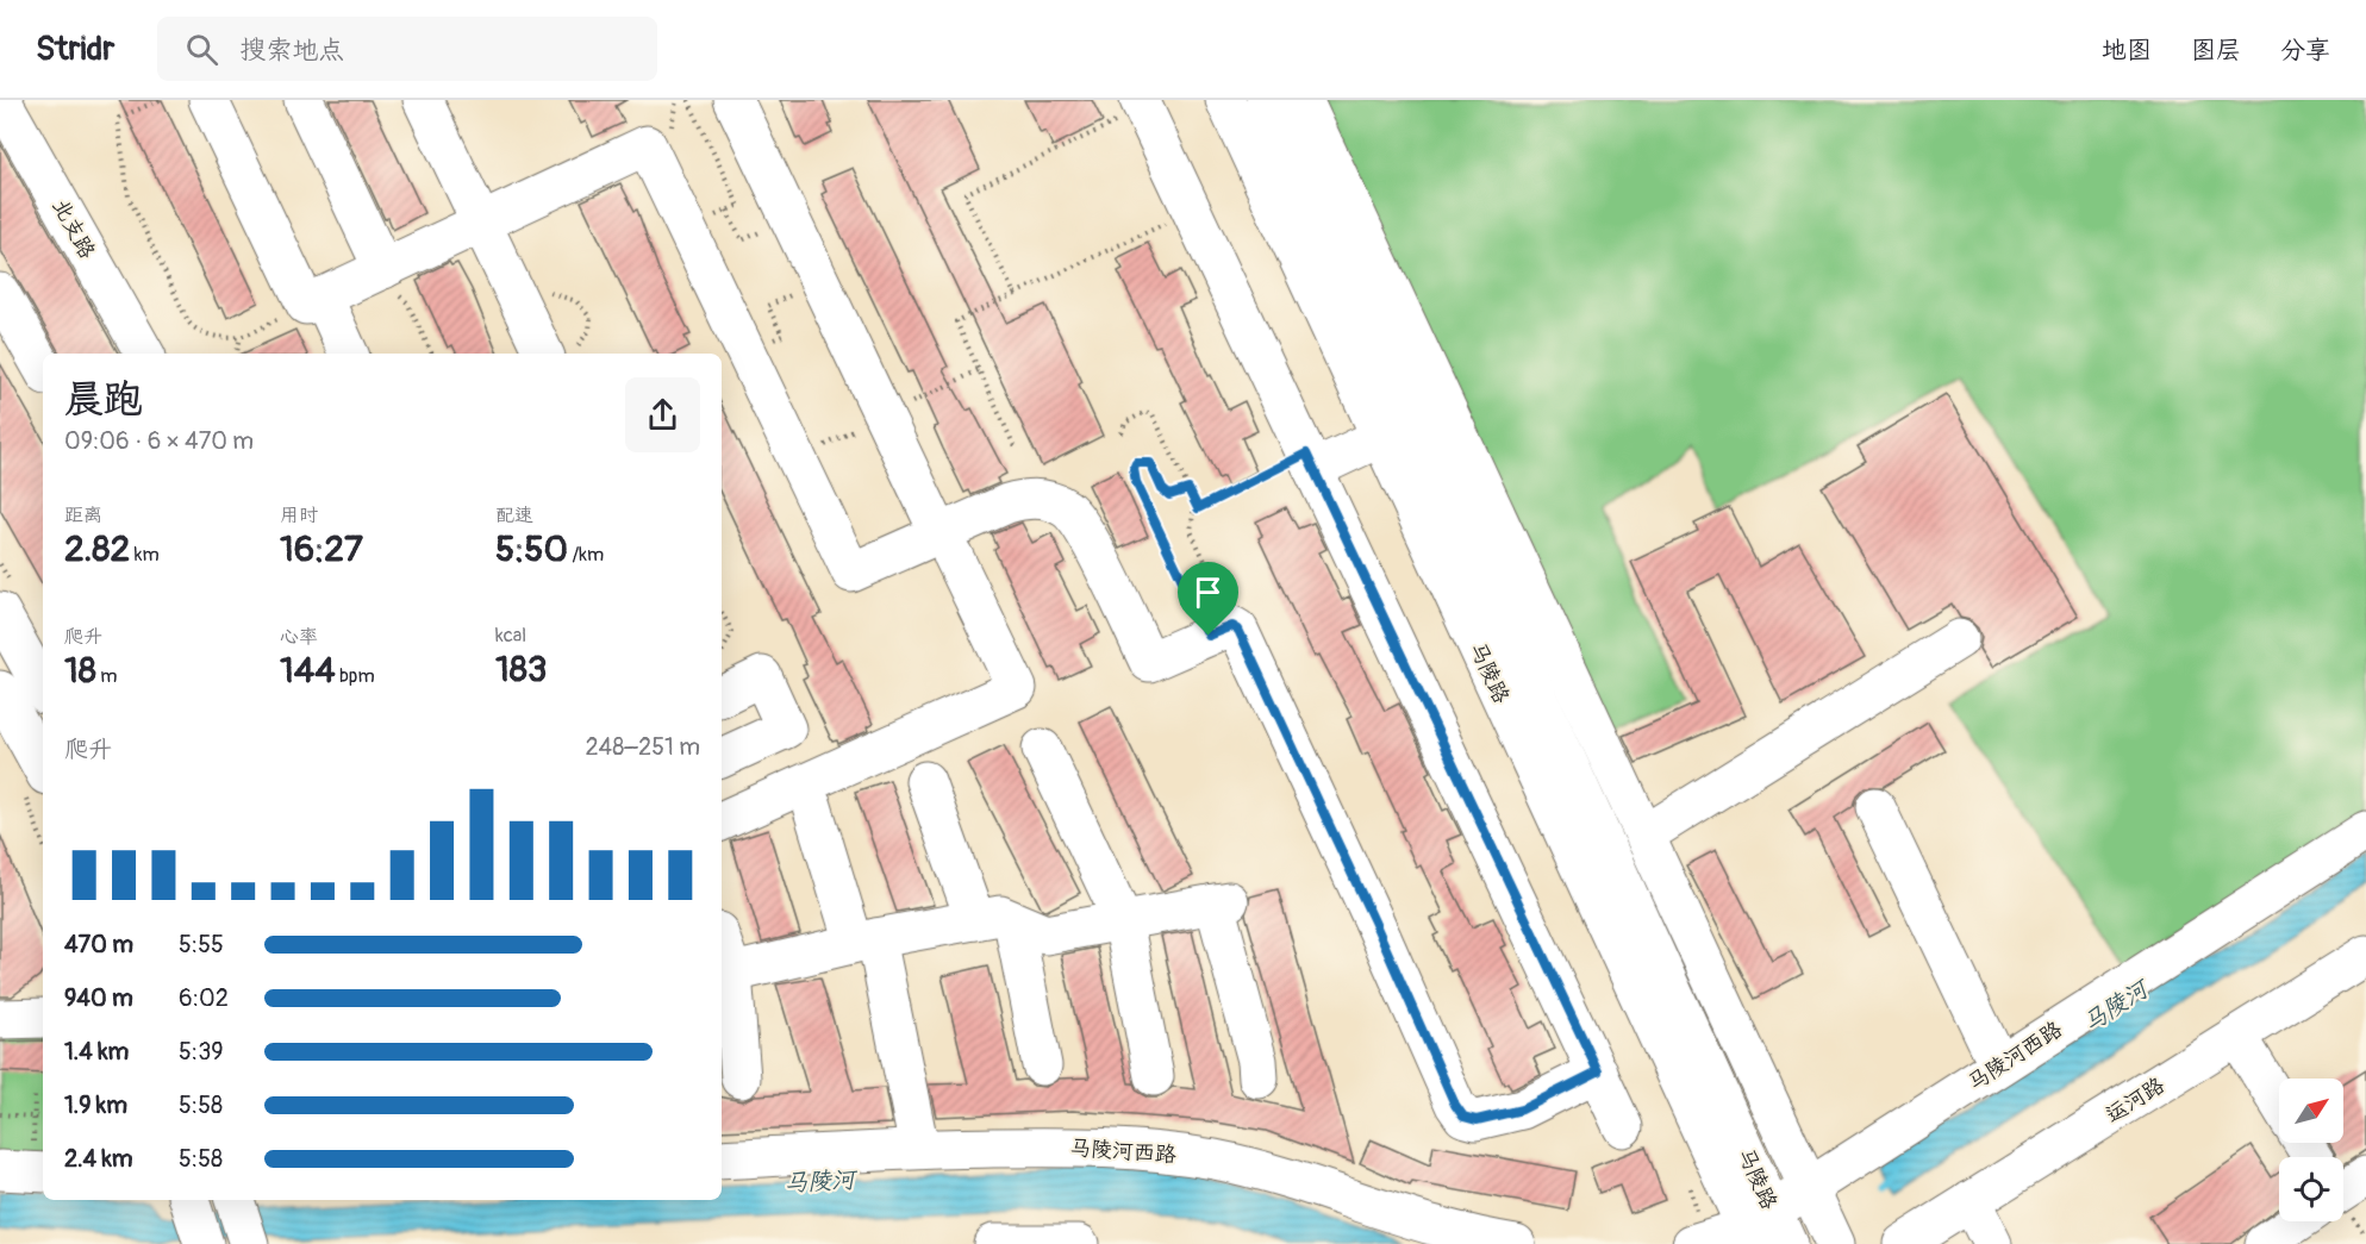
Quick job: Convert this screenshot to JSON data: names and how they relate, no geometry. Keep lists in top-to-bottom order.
{
  "streets": {
    "street": [
      "北支路",
      "马陵路",
      "马陵河西路",
      "运河路"
    ]
  },
  "crossings": [
    ["马陵路", "马陵河西路"]
  ],
  "water": ["马陵河"],
  "north": "top right",
  "page": {
    "header": "Stridr",
    "search": "搜索地点",
    "nav": ["地图", "图层", "分享"],
    "heading": ["晨跑", "09:06 · 6 × 470 m"],
    "stats": [
      ["距离", "2.82 km"],
      ["用时", "16:27"],
      ["配速", "5:50 /km"],
      ["爬升", "18 m"],
      ["心率", "144 bpm"],
      ["kcal", "183"]
    ],
    "chart": ["爬升", "248–251 m"],
    "list": [
      {
        "name": "470 m",
        "note": "5:55"
      },
      {
        "name": "940 m",
        "note": "6:02"
      },
      {
        "name": "1.4 km",
        "note": "5:39"
      },
      {
        "name": "1.9 km",
        "note": "5:58"
      },
      {
        "name": "2.4 km",
        "note": "5:58"
      }
    ]
  }
}
